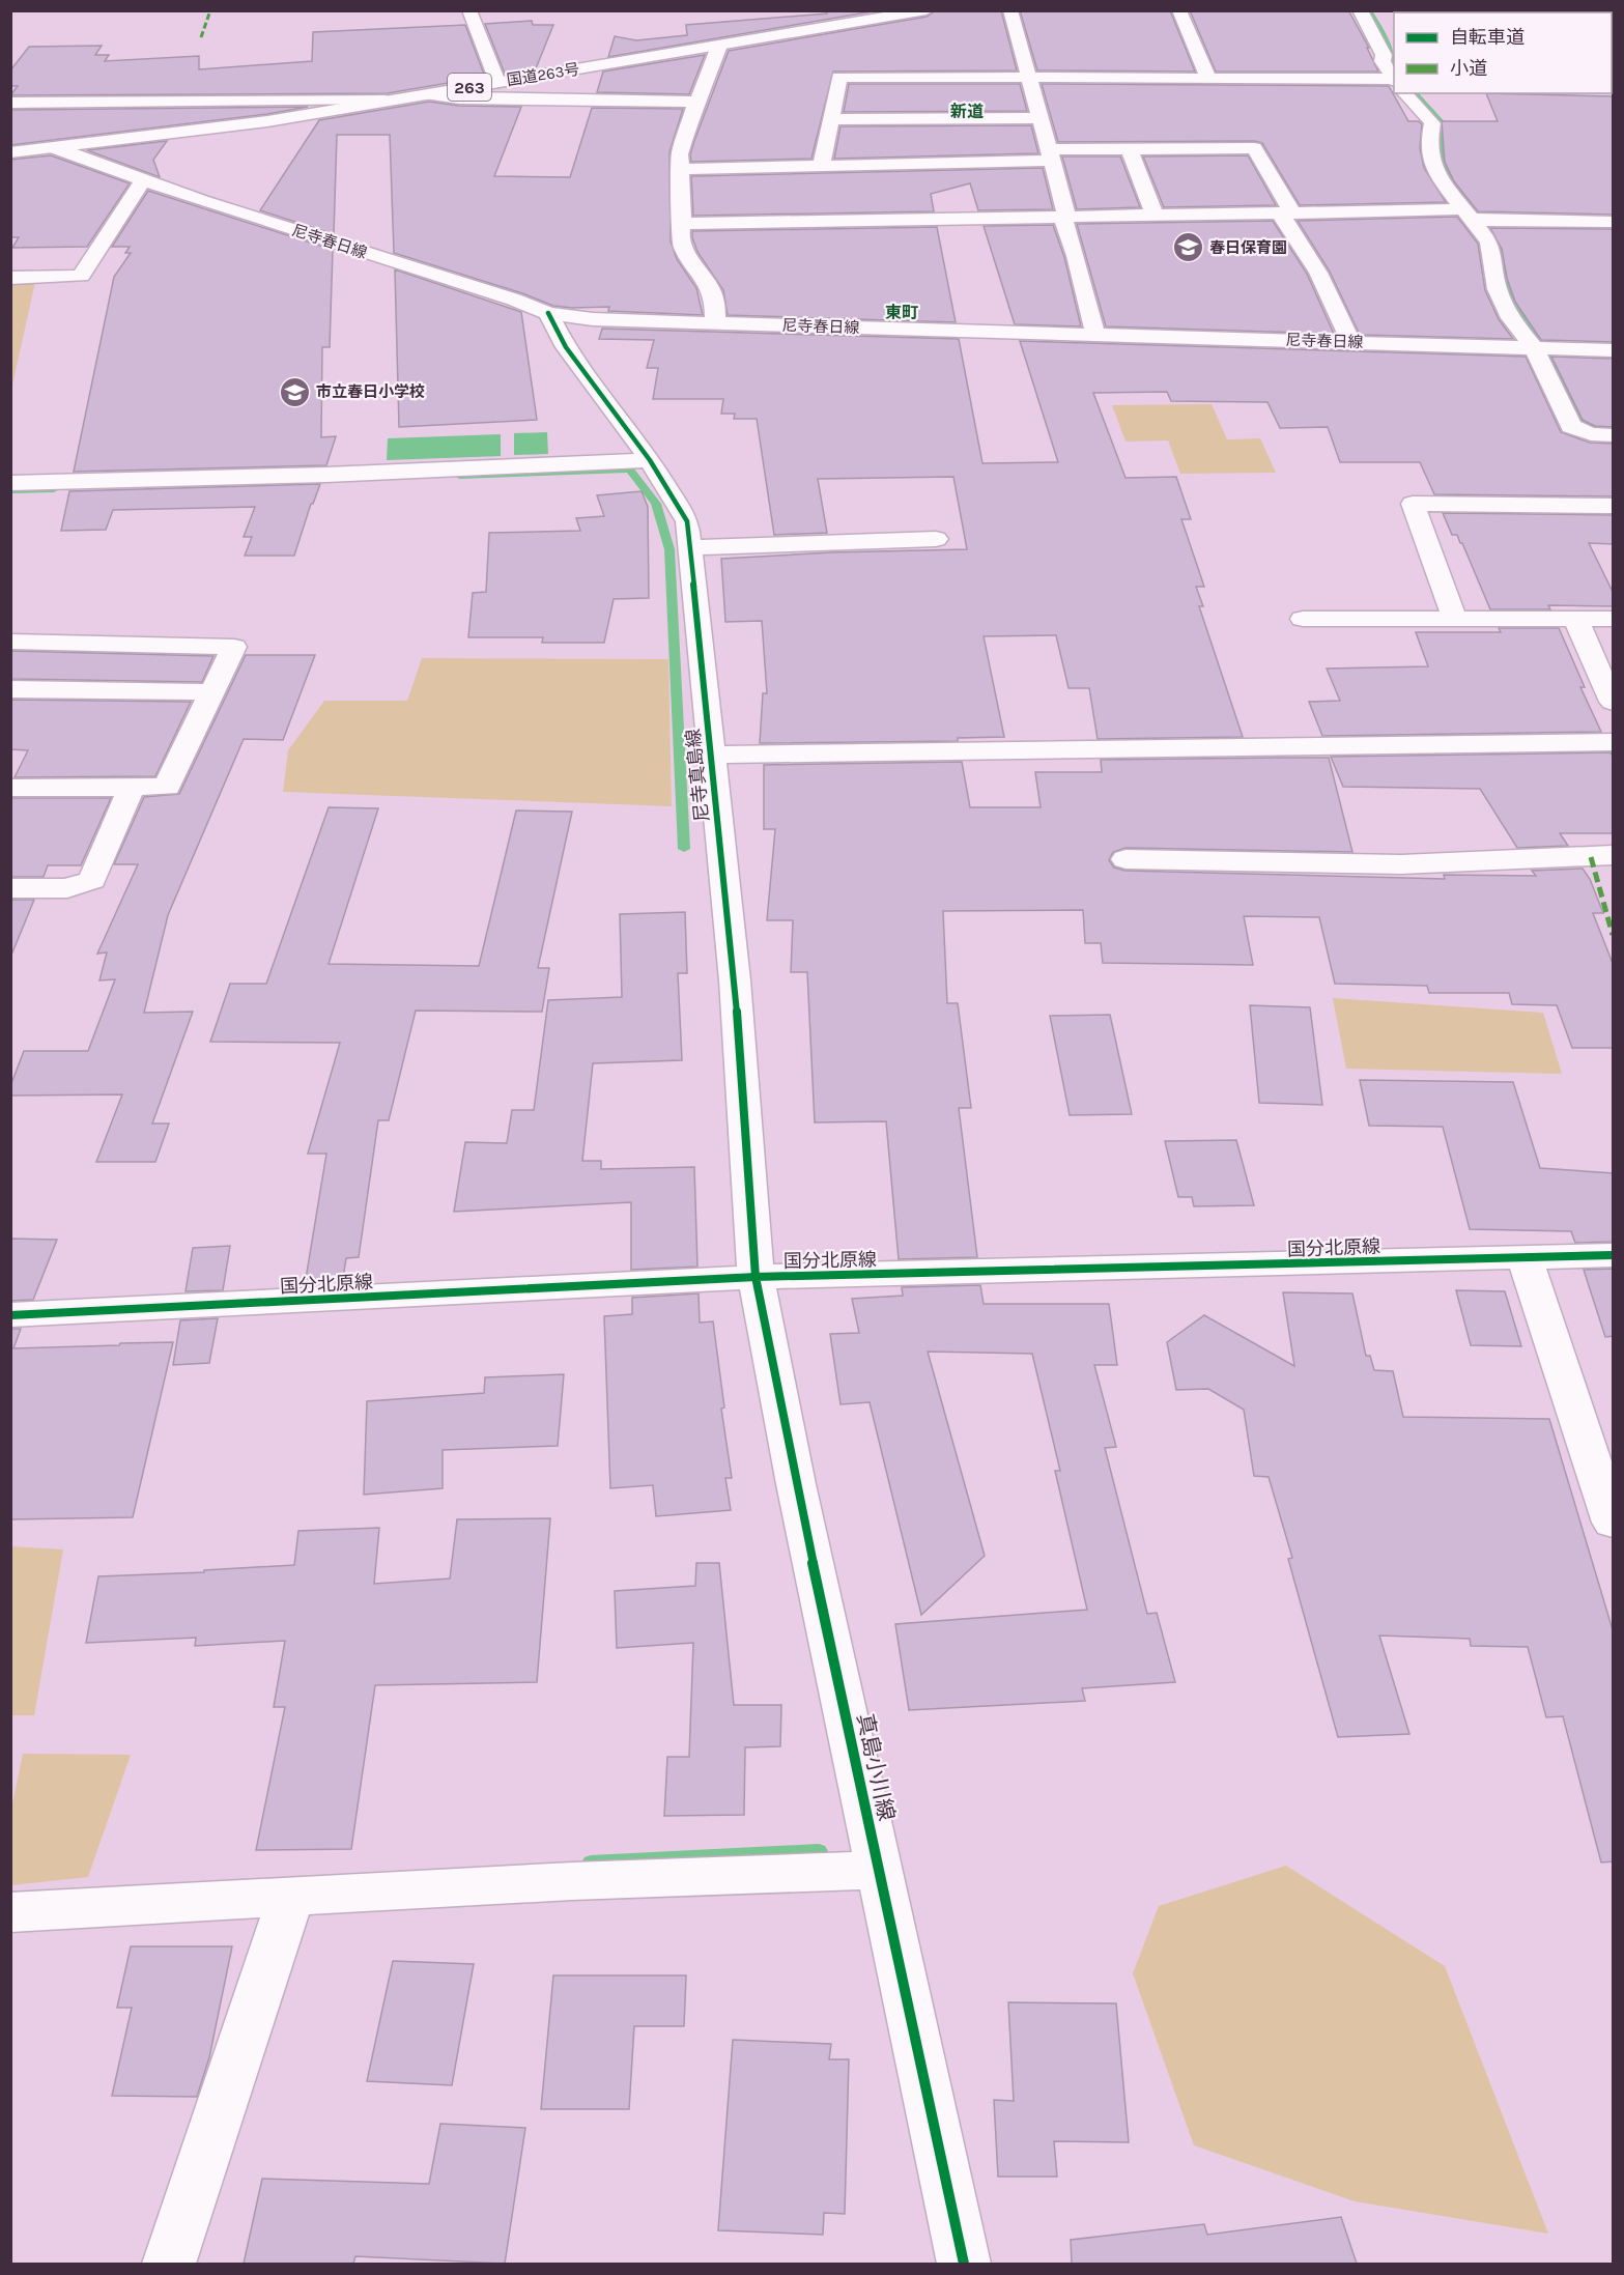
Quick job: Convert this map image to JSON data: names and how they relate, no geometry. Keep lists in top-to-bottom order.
{
  "streets": {
    "main road": [
      "国道263号",
      "263",
      "尼寺春日線",
      "尼寺真島線",
      "国分北原線",
      "真島小川線"
    ]
  },
  "crossings": [
    ["国道263号", "尼寺春日線"],
    ["尼寺春日線", "尼寺真島線"],
    ["尼寺真島線", "国分北原線"],
    ["尼寺真島線", "真島小川線"],
    ["国分北原線", "真島小川線"]
  ],
  "districts": ["新道", "東町"],
  "places": {
    "school or university": ["春日保育園", "市立春日小学校"]
  },
  "legend": ["自転車道", "小道"]
}
